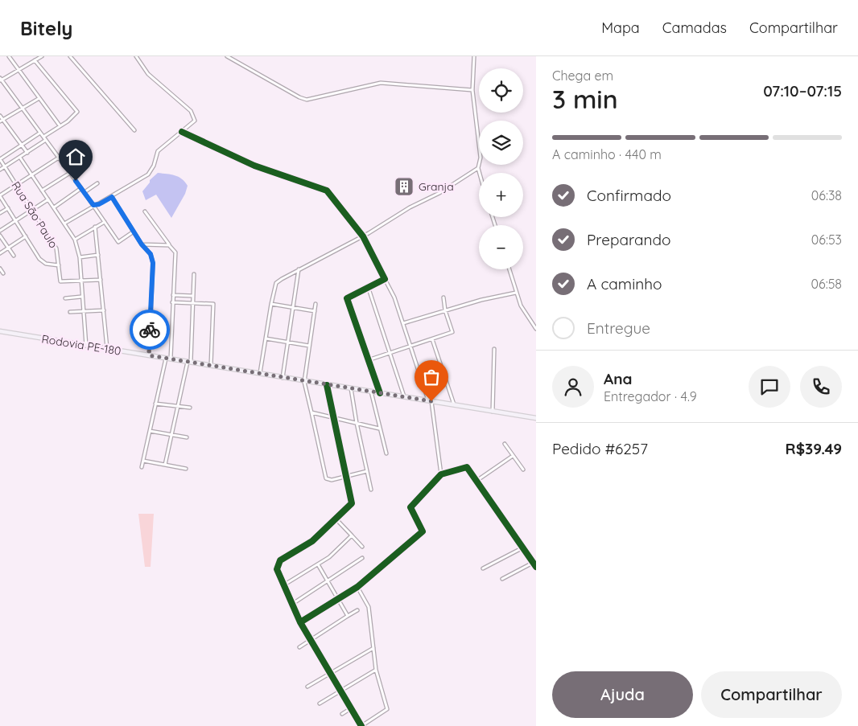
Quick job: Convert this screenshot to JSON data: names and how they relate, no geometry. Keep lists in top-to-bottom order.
{
  "streets": {
    "main road": ["Rodovia PE-180"],
    "street": ["Rua São Paulo"]
  },
  "places": {
    "building": ["Granja"]
  },
  "page": {
    "header": "Bitely",
    "nav": ["Mapa", "Camadas", "Compartilhar"],
    "heading": ["3 min", "Chega em", "07:10–07:15"],
    "panel": [
      "Ana",
      "Entregador · 4.9",
      "Pedido #6257",
      "R$39.49"
    ],
    "map_buttons": ["+", "−"],
    "bar": "A caminho · 440 m",
    "list": [
      ["Confirmado", "06:38"],
      ["Preparando", "06:53"],
      ["A caminho", "06:58"],
      "Entregue"
    ],
    "buttons": ["Ajuda", "Compartilhar"]
  }
}
